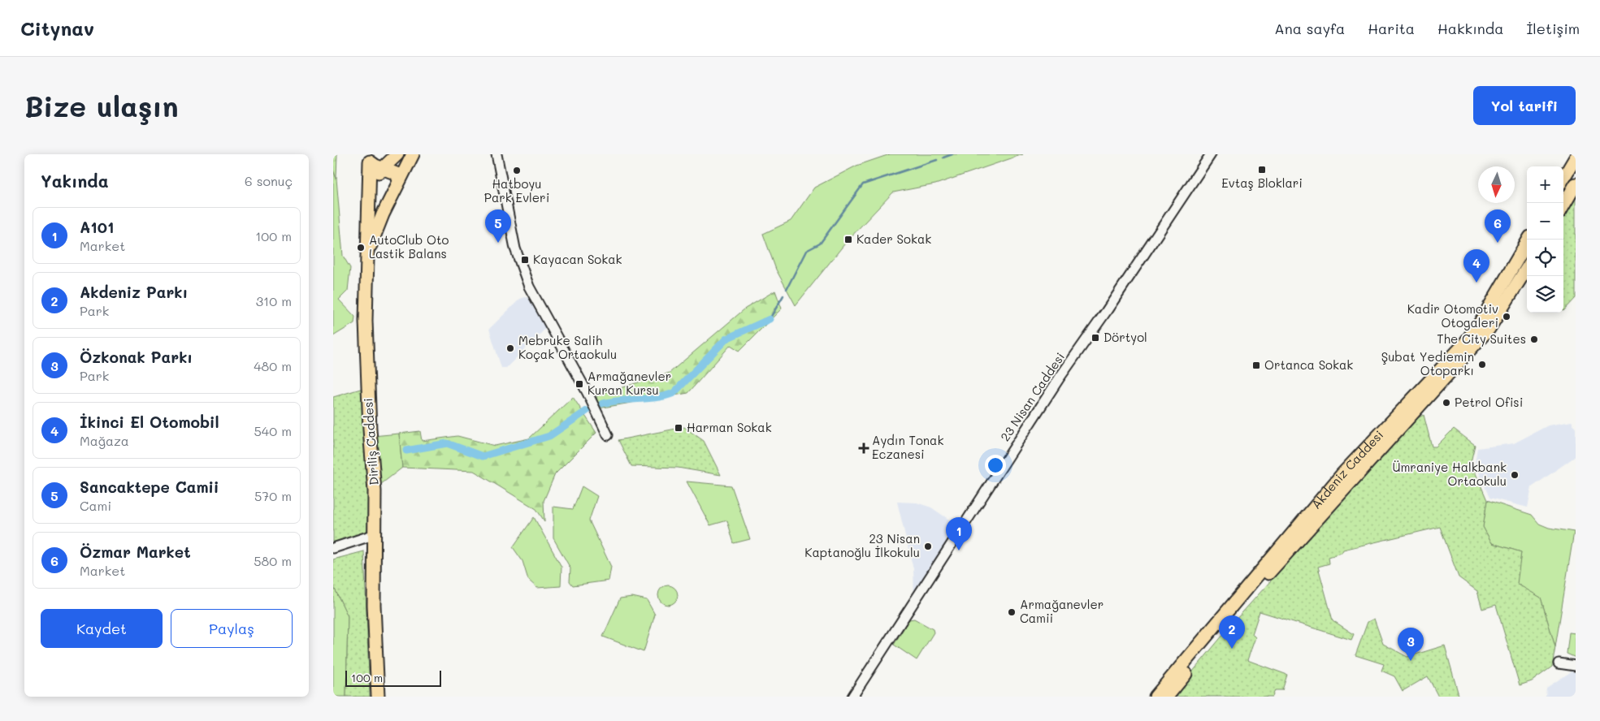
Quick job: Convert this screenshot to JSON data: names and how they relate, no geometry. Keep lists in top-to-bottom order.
{
  "streets": {
    "main road": ["Diriliş Caddesi", "Akdeniz Caddesi"],
    "street": ["23 Nisan Caddesi"]
  },
  "places": {
    "transit": [
      "Evtaş Bloklari",
      "Kader Sokak",
      "Kayacan Sokak",
      "Dörtyol",
      "Ortanca Sokak",
      "Armağanevler Kuran Kursu",
      "Harman Sokak"
    ],
    "other": [
      "Hatboyu Park Evleri",
      "AutoClub Oto Lastik Balans",
      "Kadir Otomotiv Otogaleri",
      "The City Suites",
      "Mebruke Salih Koçak Ortaokulu",
      "Şubat Yediemin Otoparkı",
      "Petrol Ofisi",
      "Ümraniye Halkbank Ortaokulu",
      "23 Nisan Kaptanoğlu İlkokulu",
      "Armağanevler Camii"
    ],
    "health": ["Aydın Tonak Eczanesi"]
  },
  "scale_bar": "100 m",
  "north": "bottom",
  "page": {
    "header": "Citynav",
    "nav": [
      "Ana sayfa",
      "Harita",
      "Hakkında",
      "İletişim"
    ],
    "buttons": [
      "Yol tarifi",
      ["Kaydet", "Paylaş"]
    ],
    "title": "Bize ulaşın",
    "heading": ["Yakında", "6 sonuç"],
    "map_buttons": ["+", "−"],
    "list": [
      {
        "mark": "1",
        "name": "A101",
        "note": "Market",
        "value": "100 m"
      },
      {
        "mark": "2",
        "name": "Akdeniz Parkı",
        "note": "Park",
        "value": "310 m"
      },
      {
        "mark": "3",
        "name": "Özkonak Parkı",
        "note": "Park",
        "value": "480 m"
      },
      {
        "mark": "4",
        "name": "İkinci El Otomobil",
        "note": "Mağaza",
        "value": "540 m"
      },
      {
        "mark": "5",
        "name": "Sancaktepe Camii",
        "note": "Cami",
        "value": "570 m"
      },
      {
        "mark": "6",
        "name": "Özmar Market",
        "note": "Market",
        "value": "580 m"
      }
    ],
    "pins": [
      "5",
      "6",
      "4",
      "1",
      "2",
      "3"
    ],
    "scale": "100 m"
  }
}
